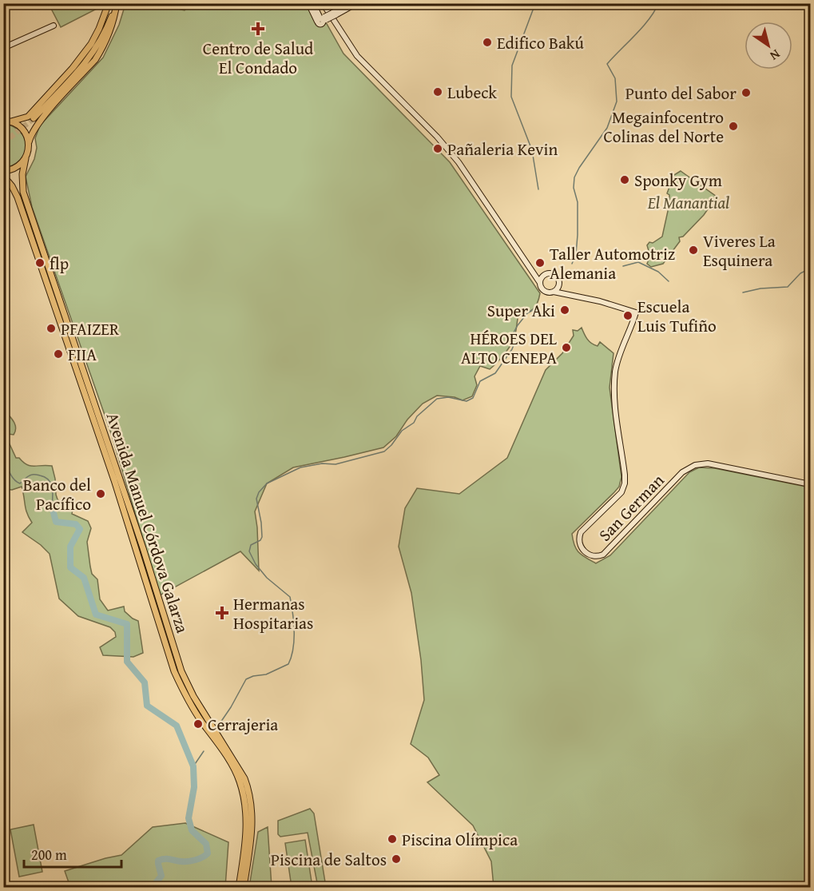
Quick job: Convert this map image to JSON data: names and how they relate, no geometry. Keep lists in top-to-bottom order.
{
  "streets": {
    "main road": ["San German", "Avenida Manuel Córdova Galarza"]
  },
  "parks": ["El Manantial"],
  "places": {
    "health": ["Centro de Salud El Condado", "Hermanas Hospitarias"],
    "other": [
      "Edifico Bakú",
      "Lubeck",
      "Punto del Sabor",
      "Megainfocentro Colinas del Norte",
      "Pañaleria Kevin",
      "Sponky Gym",
      "Viveres La Esquinera",
      "flp",
      "Taller Automotriz Alemania",
      "Super Aki",
      "Escuela Luis Tufiño",
      "PFAIZER",
      "HÉROES DEL ALTO CENEPA",
      "FIIA",
      "Banco del Pacífico",
      "Cerrajeria",
      "Piscina Olímpica",
      "Piscina de Saltos"
    ]
  },
  "scale_bar": "200 m",
  "north": "bottom right"
}
